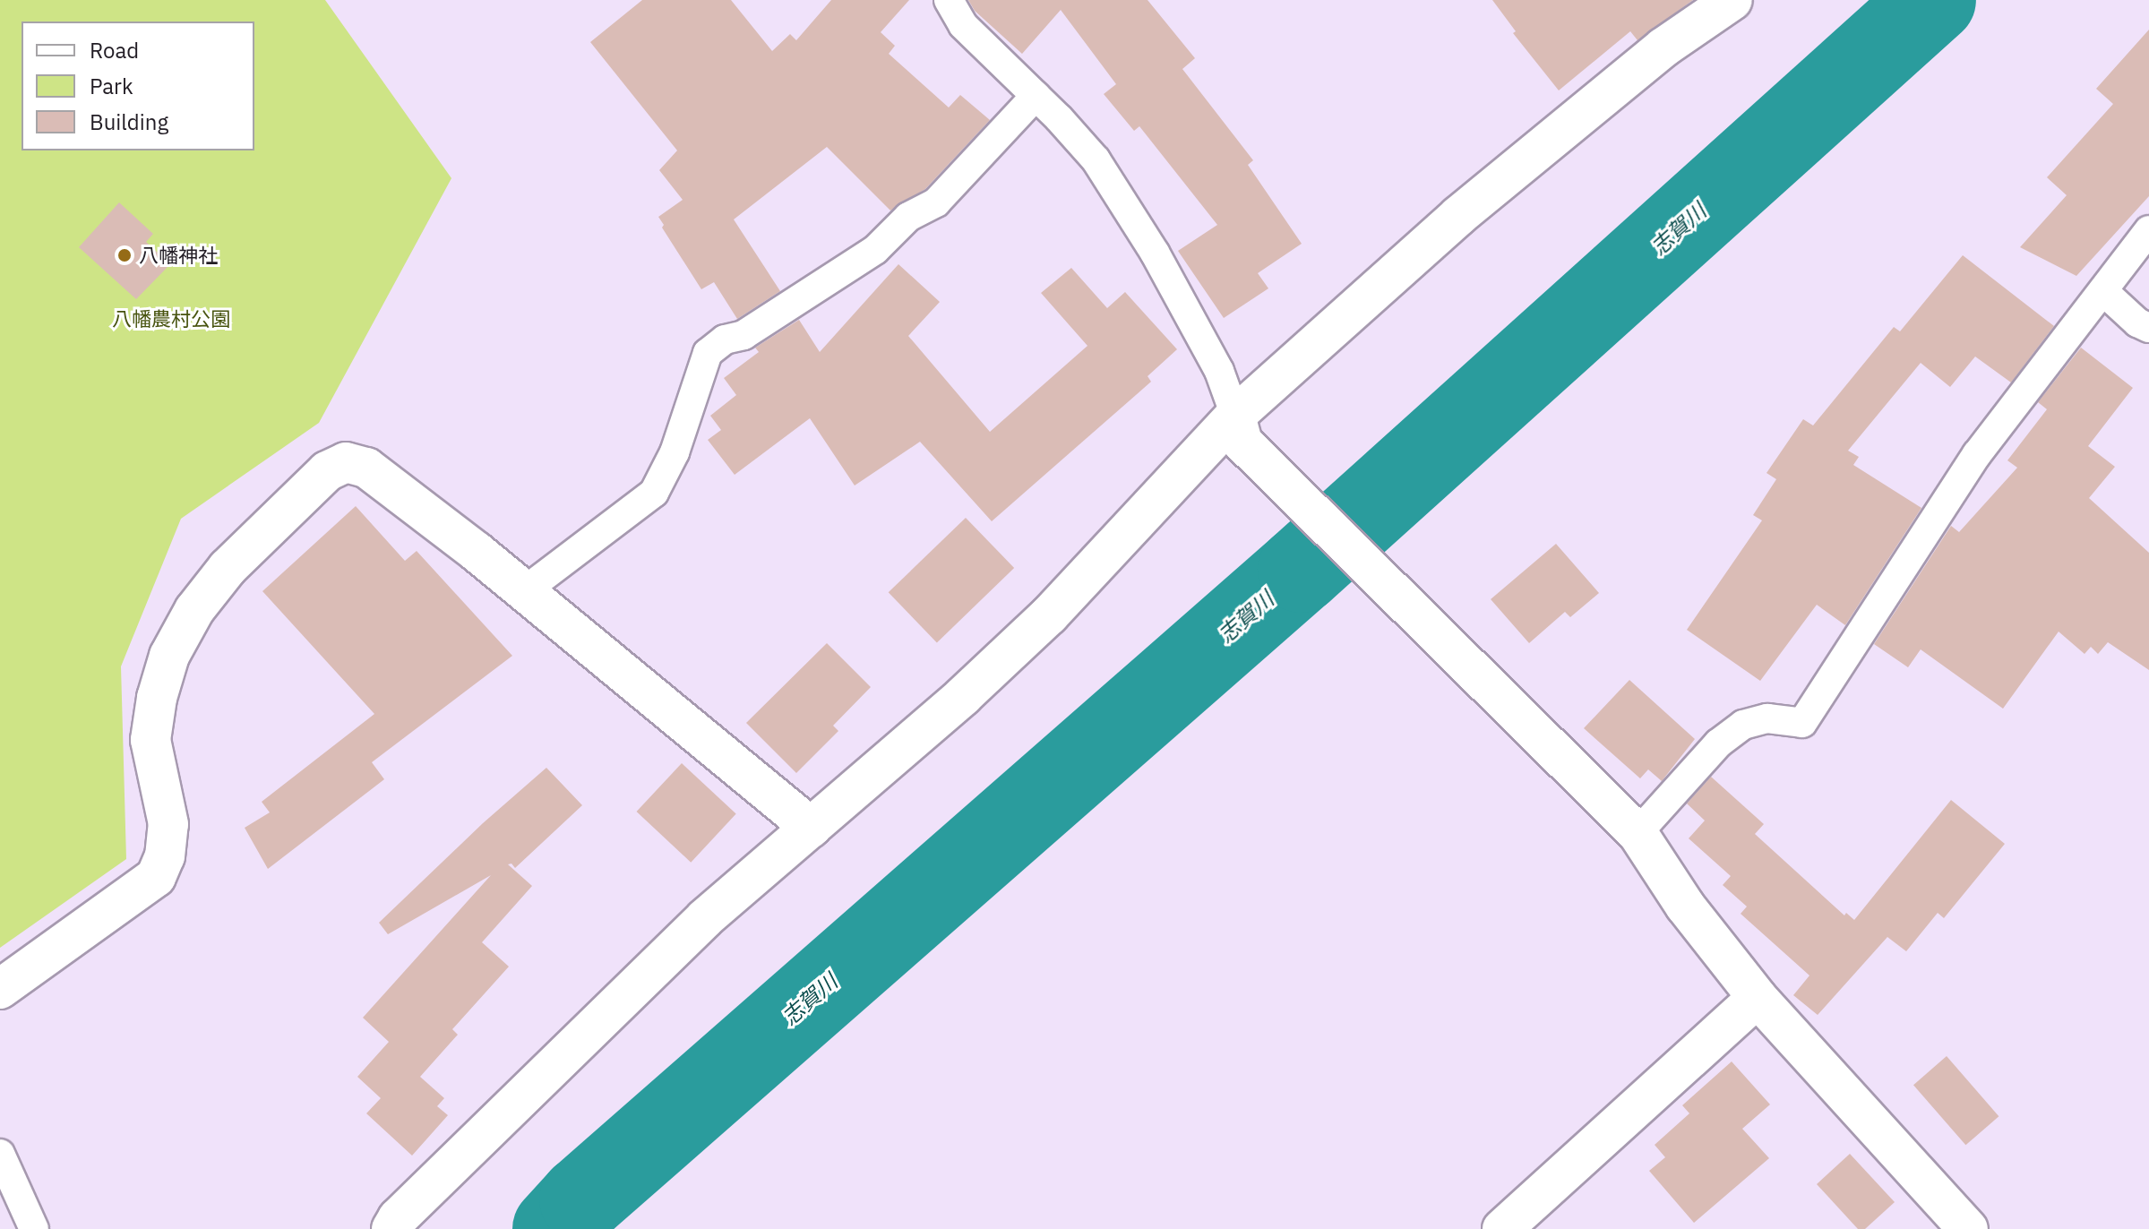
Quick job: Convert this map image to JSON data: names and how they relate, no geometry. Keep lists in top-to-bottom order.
{
  "water": ["志賀川"],
  "parks": ["八幡農村公園"],
  "places": ["八幡神社"],
  "legend": ["Road", "Park", "Building"]
}
